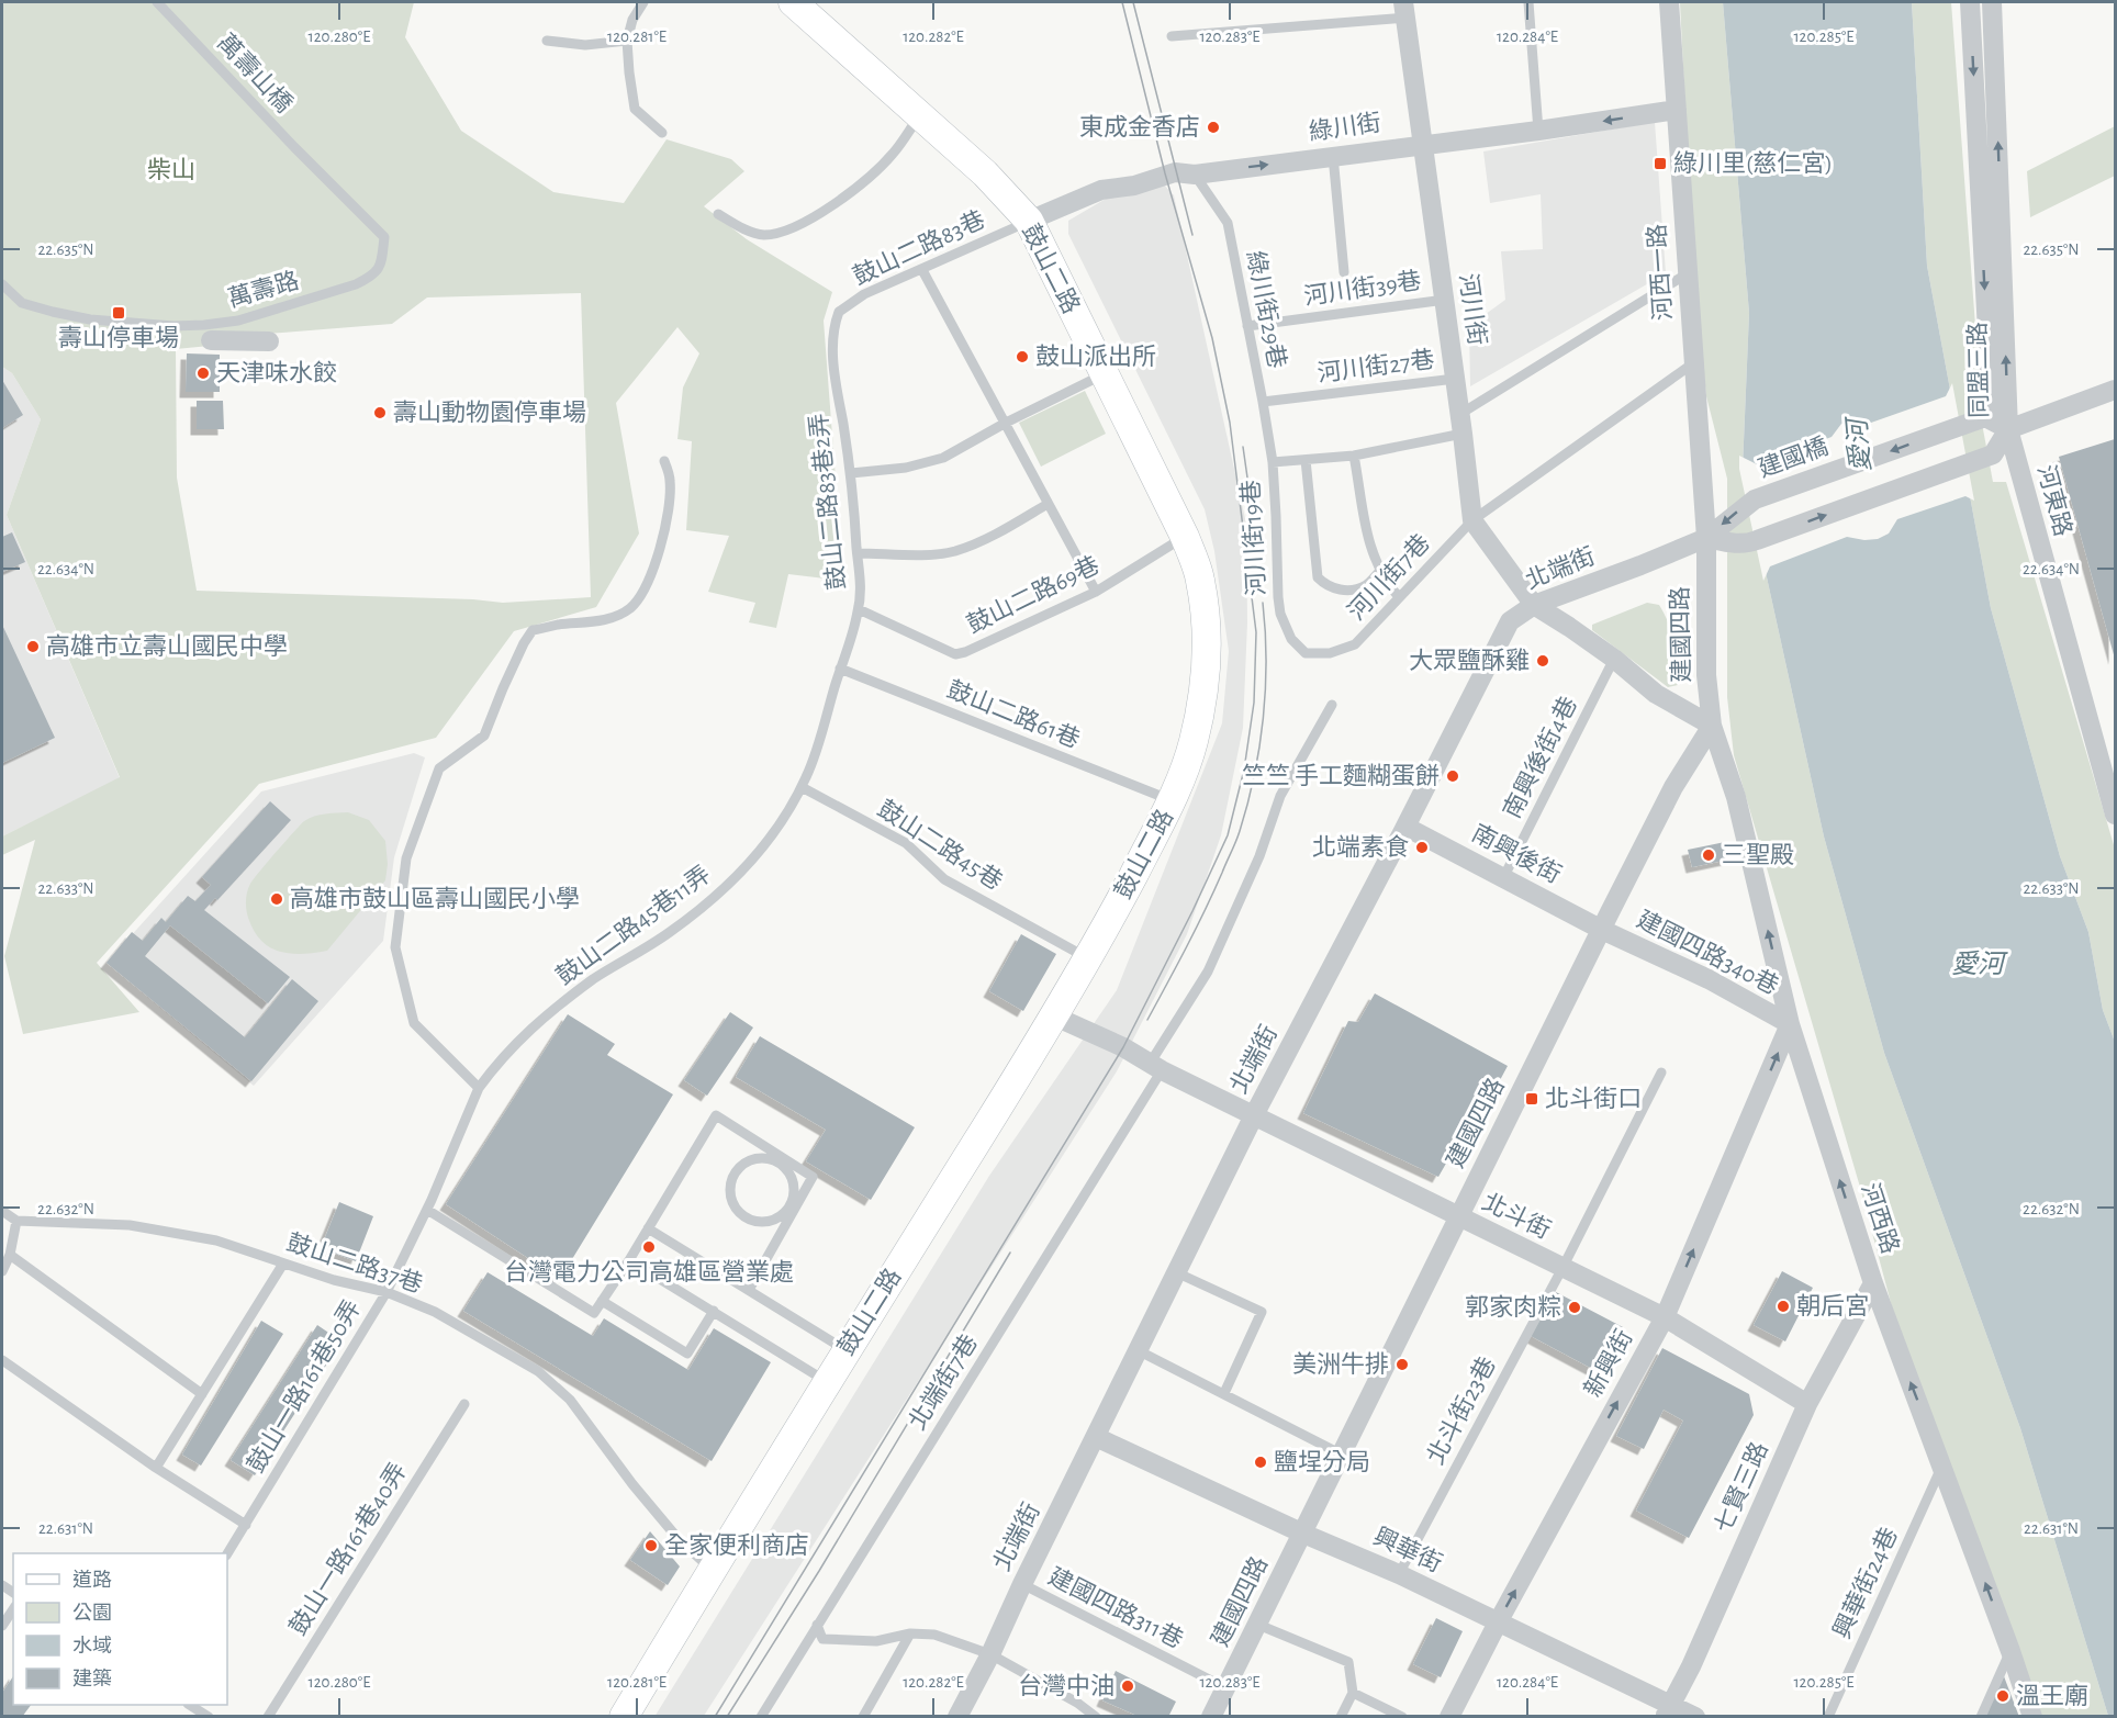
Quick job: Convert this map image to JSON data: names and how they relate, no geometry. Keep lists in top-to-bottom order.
{
  "streets": {
    "street": [
      "綠川街",
      "鼓山二路",
      "河西一路",
      "河川街",
      "同盟三路",
      "建國橋",
      "河東路",
      "北端街",
      "建國四路",
      "南興後街",
      "建國四路340巷",
      "北斗街",
      "河西路",
      "新興街",
      "七賢三路",
      "興華街"
    ],
    "lane": [
      "萬壽山橋",
      "鼓山二路83巷",
      "河川街39巷",
      "萬壽路",
      "綠川街29巷",
      "河川街27巷",
      "鼓山二路83巷2弄",
      "河川街19巷",
      "河川街7巷",
      "鼓山二路69巷",
      "鼓山二路61巷",
      "南興後街4巷",
      "鼓山二路45巷",
      "鼓山二路45巷11弄",
      "鼓山二路37巷",
      "北端街7巷",
      "鼓山一路161巷50弄",
      "北斗街23巷",
      "鼓山一路161巷40弄",
      "興華街24巷",
      "建國四路311巷"
    ]
  },
  "crossings": [
    ["萬壽山橋", "萬壽路"],
    ["綠川街", "鼓山二路83巷"],
    ["綠川街", "鼓山二路"],
    ["綠川街", "河西一路"],
    ["綠川街", "綠川街29巷"],
    ["綠川街", "河川街"],
    ["鼓山二路83巷", "鼓山二路"],
    ["鼓山二路83巷", "鼓山二路83巷2弄"],
    ["鼓山二路", "鼓山二路69巷"],
    ["鼓山二路", "鼓山二路61巷"],
    ["鼓山二路", "鼓山二路45巷"],
    ["鼓山二路", "北斗街"],
    ["鼓山二路", "鼓山二路37巷"],
    ["河西一路", "建國橋"],
    ["河西一路", "北端街"],
    ["河西一路", "河川街7巷"],
    ["河西一路", "建國四路"],
    ["河川街39巷", "綠川街29巷"],
    ["河川街39巷", "河川街"],
    ["綠川街29巷", "河川街27巷"],
    ["綠川街29巷", "河川街19巷"],
    ["河川街", "河川街27巷"],
    ["河川街", "河川街19巷"],
    ["河川街", "北端街"],
    ["河川街", "河川街7巷"],
    ["同盟三路", "建國橋"],
    ["同盟三路", "河東路"],
    ["建國橋", "河東路"],
    ["建國橋", "北端街"],
    ["建國橋", "建國四路"],
    ["鼓山二路83巷2弄", "鼓山二路69巷"],
    ["鼓山二路83巷2弄", "鼓山二路61巷"],
    ["鼓山二路83巷2弄", "鼓山二路45巷"],
    ["鼓山二路83巷2弄", "鼓山二路45巷11弄"],
    ["河川街19巷", "河川街7巷"],
    ["北端街", "建國四路"],
    ["北端街", "南興後街"],
    ["北端街", "北斗街"],
    ["北端街", "興華街"],
    ["北端街", "建國四路311巷"],
    ["建國四路", "南興後街"],
    ["建國四路", "建國四路340巷"],
    ["建國四路", "北斗街"],
    ["建國四路", "河西路"],
    ["建國四路", "興華街"],
    ["建國四路", "建國四路311巷"],
    ["南興後街4巷", "南興後街"],
    ["鼓山二路45巷", "鼓山二路45巷11弄"],
    ["南興後街", "建國四路340巷"],
    ["鼓山二路45巷11弄", "鼓山一路161巷50弄"],
    ["建國四路340巷", "河西路"],
    ["建國四路340巷", "新興街"],
    ["北斗街", "新興街"],
    ["北斗街", "北端街7巷"],
    ["北斗街", "北斗街23巷"],
    ["北斗街", "七賢三路"],
    ["河西路", "新興街"],
    ["河西路", "七賢三路"],
    ["河西路", "興華街24巷"],
    ["鼓山二路37巷", "鼓山一路161巷50弄"],
    ["新興街", "興華街"],
    ["北斗街23巷", "興華街"],
    ["七賢三路", "興華街"]
  ],
  "one_way": ["河西路", "新興街"],
  "water": ["愛河"],
  "parks": ["柴山"],
  "places": {
    "other": [
      "東成金香店",
      "鼓山派出所",
      "天津味水餃",
      "壽山動物園停車場",
      "高雄市立壽山國民中學",
      "大眾鹽酥雞",
      "竺竺 手工麵糊蛋餅",
      "北端素食",
      "三聖殿",
      "高雄市鼓山區壽山國民小學",
      "台灣電力公司高雄區營業處",
      "朝后宮",
      "郭家肉粽",
      "美洲牛排",
      "鹽埕分局",
      "全家便利商店",
      "台灣中油",
      "溫王廟"
    ],
    "transit": ["綠川里(慈仁宮)", "壽山停車場", "北斗街口"]
  },
  "legend": [
    "道路",
    "公園",
    "水域",
    "建築"
  ],
  "coordinates": [
    "120.280°E",
    "120.281°E",
    "120.282°E",
    "120.283°E",
    "120.284°E",
    "120.285°E",
    "22.635°N",
    "22.634°N",
    "22.633°N",
    "22.632°N",
    "22.631°N"
  ]
}
